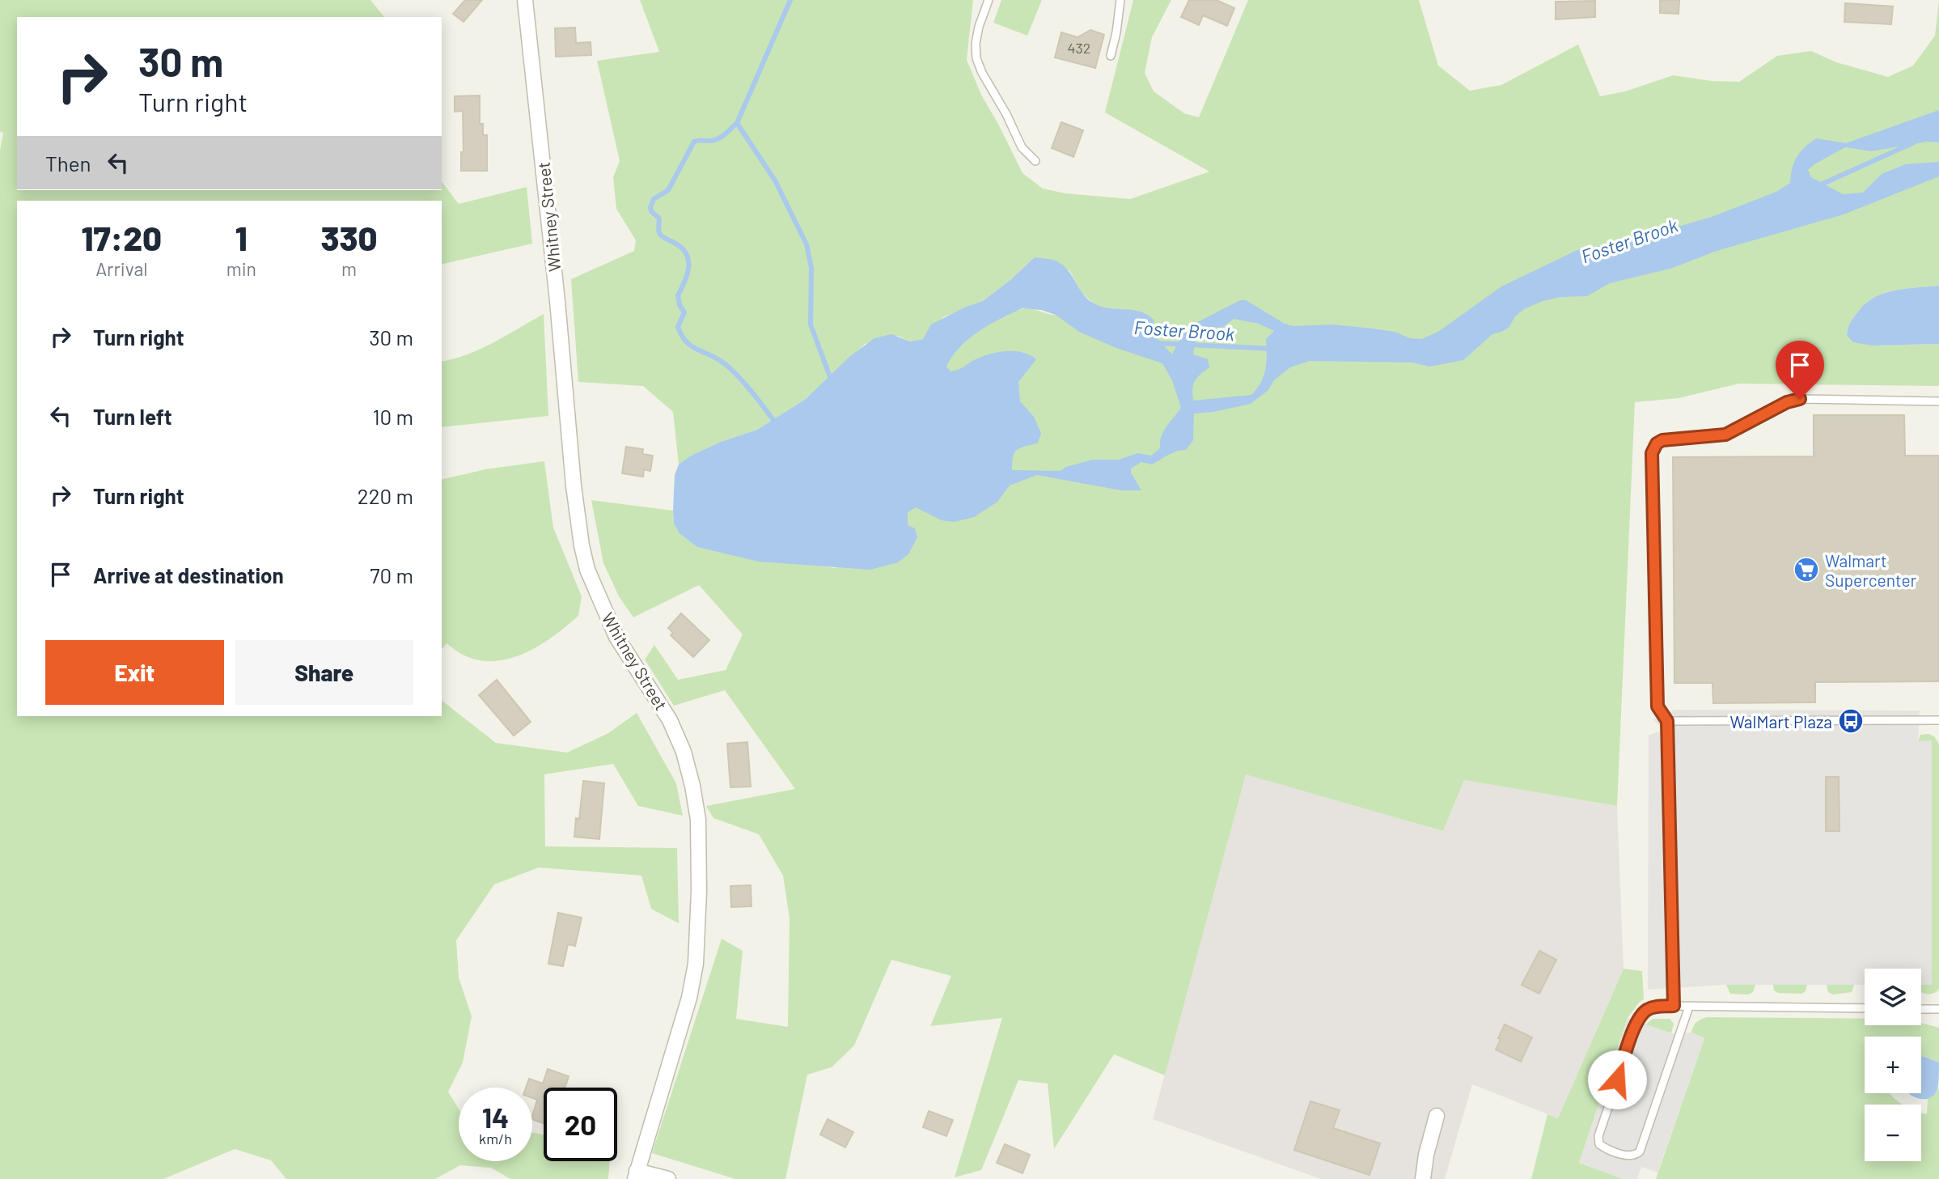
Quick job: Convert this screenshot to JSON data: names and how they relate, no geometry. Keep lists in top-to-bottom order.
{
  "streets": {
    "street": ["Whitney Street"]
  },
  "water": ["Foster Brook"],
  "places": {
    "supermarket": ["Walmart Supercenter"],
    "bus stop": ["WalMart Plaza"]
  },
  "house_numbers": ["432"],
  "page": {
    "turn": ["30 m", "Turn right"],
    "then": "Then",
    "eta": [
      "17:20",
      "Arrival",
      "1",
      "min",
      "330",
      "m"
    ],
    "list": [
      {
        "name": "Turn right",
        "value": "30 m"
      },
      {
        "name": "Turn left",
        "value": "10 m"
      },
      {
        "name": "Turn right",
        "value": "220 m"
      },
      {
        "name": "Arrive at destination",
        "value": "70 m"
      }
    ],
    "buttons": ["Exit", "Share"],
    "map_buttons": ["+", "−"],
    "speed": "14 km/h",
    "limit": "20"
  }
}
